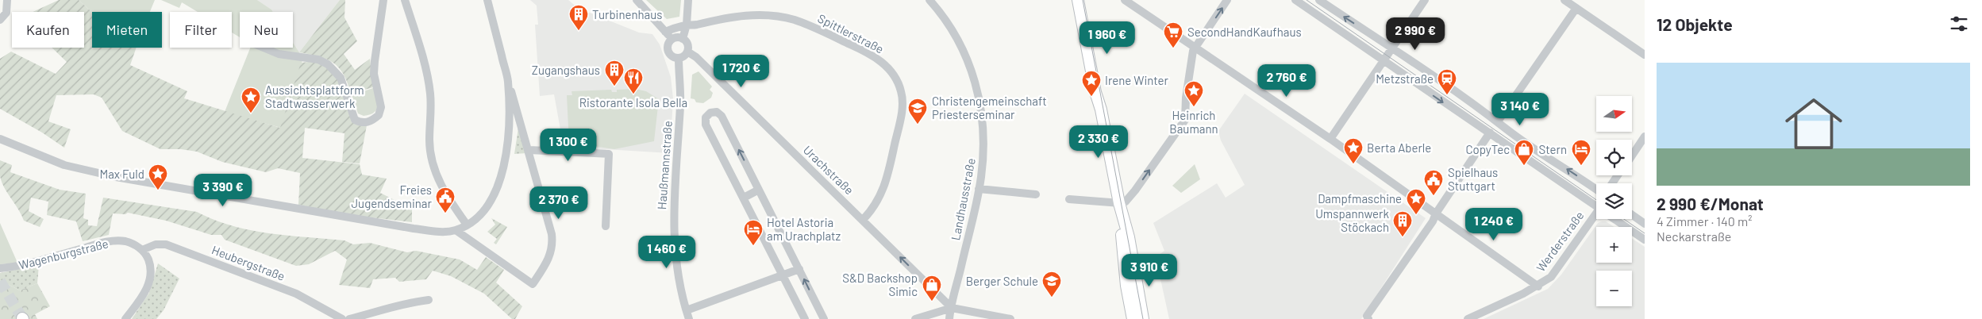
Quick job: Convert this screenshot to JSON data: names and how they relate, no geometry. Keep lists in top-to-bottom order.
{
  "streets": {
    "street": [
      "Spittlerstraße",
      "Haußmannstraße",
      "Urachstraße",
      "Landhausstraße",
      "Werderstraße",
      "Wagenburgstraße",
      "Heubergstraße"
    ]
  },
  "crossings": [
    ["Spittlerstraße", "Urachstraße"],
    ["Haußmannstraße", "Urachstraße"],
    ["Urachstraße", "Landhausstraße"],
    ["Wagenburgstraße", "Heubergstraße"]
  ],
  "places": {
    "building": ["Turbinenhaus", "Zugangshaus", "Umspannwerk Stöckach"],
    "supermarket": ["SecondHandKaufhaus"],
    "restaurant": ["Ristorante Isola Bella"],
    "station": ["Metzstraße"],
    "place": [
      "Irene Winter",
      "Heinrich Baumann",
      "Aussichtsplattform Stadtwasserwerk",
      "Berta Aberle",
      "Max Fuld",
      "Dampfmaschine"
    ],
    "school or university": ["Christengemeinschaft Priesterseminar", "Berger Schule"],
    "shop": ["CopyTec", "S&D Backshop Simic"],
    "hotel": ["Stern", "Hotel Astoria am Urachplatz"],
    "public building": ["Spielhaus Stuttgart", "Freies Jugendseminar"]
  },
  "north": "right",
  "page": {
    "heading": "12 Objekte",
    "chip": [
      "Kaufen",
      "Mieten",
      "Filter",
      "Neu"
    ],
    "price": [
      "2 990 €",
      "1 960 €",
      "1 720 €",
      "2 760 €",
      "3 140 €",
      "2 330 €",
      "1 300 €",
      "3 390 €",
      "2 370 €",
      "1 240 €",
      "1 460 €",
      "3 910 €"
    ],
    "list": [
      {
        "name": "2 990 €/Monat",
        "note": "4 Zimmer · 140 m² · Neckarstraße"
      }
    ],
    "map_buttons": ["+", "−"]
  }
}
